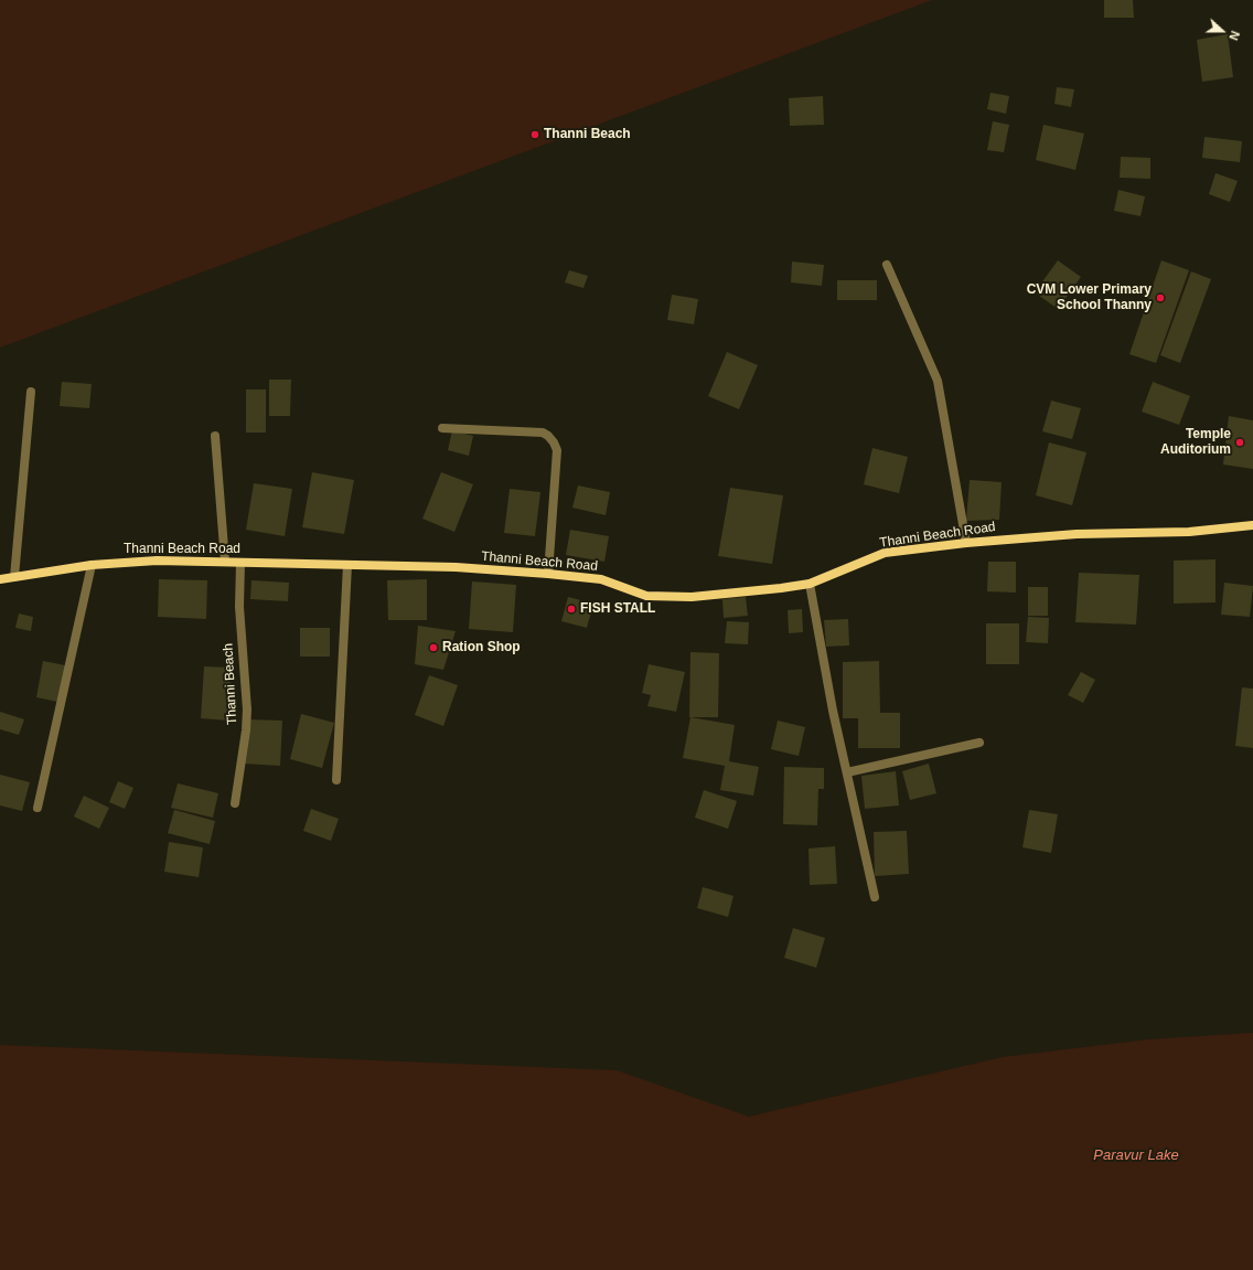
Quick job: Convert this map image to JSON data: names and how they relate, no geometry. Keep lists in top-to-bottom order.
{
  "streets": {
    "main road": ["Thanni Beach Road"],
    "street": ["Thanni Beach"]
  },
  "crossings": [
    ["Thanni Beach Road", "Thanni Beach"]
  ],
  "water": ["Paravur Lake"],
  "places": [
    "Thanni Beach",
    "CVM Lower Primary School Thanny",
    "Temple Auditorium",
    "FISH STALL",
    "Ration Shop"
  ],
  "north": "right"
}
